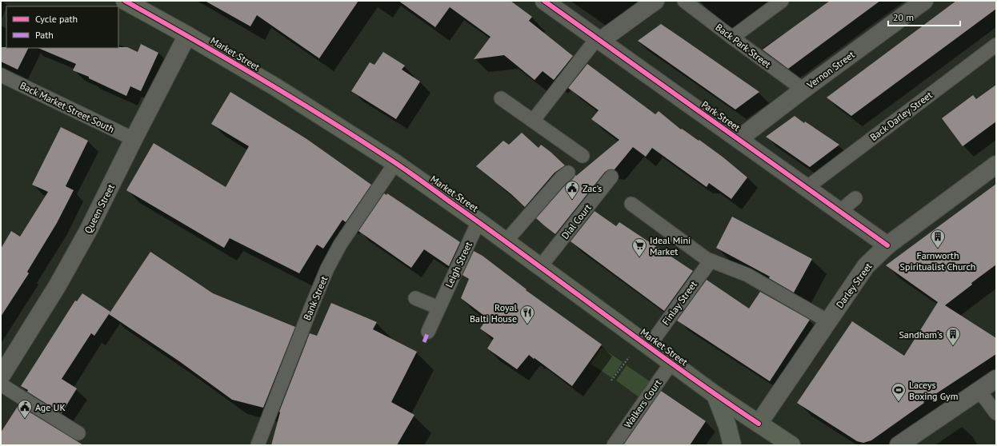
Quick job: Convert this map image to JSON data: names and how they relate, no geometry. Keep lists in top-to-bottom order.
{
  "streets": {
    "main road": ["Market Street"],
    "street": [
      "Vernon Street",
      "Park Street",
      "Queen Street",
      "Darley Street"
    ],
    "lane": [
      "Back Park Street",
      "Back Market Street South",
      "Back Darley Street",
      "Dial Court",
      "Leigh Street",
      "Bank Street",
      "Finlay Street",
      "Walkers Court"
    ]
  },
  "crossings": [
    ["Back Park Street", "Vernon Street"],
    ["Market Street", "Queen Street"],
    ["Market Street", "Dial Court"],
    ["Market Street", "Leigh Street"],
    ["Market Street", "Darley Street"],
    ["Market Street", "Bank Street"],
    ["Market Street", "Finlay Street"],
    ["Market Street", "Walkers Court"],
    ["Vernon Street", "Park Street"],
    ["Back Market Street South", "Queen Street"],
    ["Park Street", "Back Darley Street"],
    ["Park Street", "Darley Street"]
  ],
  "places": {
    "public building": ["Zac's", "Age UK"],
    "building": ["Farnworth Spiritualist Church", "Sandham's"],
    "supermarket": ["Ideal Mini Market"],
    "restaurant": ["Royal Balti House"],
    "sports": ["Laceys Boxing Gym"]
  },
  "legend": ["Cycle path", "Path"],
  "scale_bar": "20 m"
}
